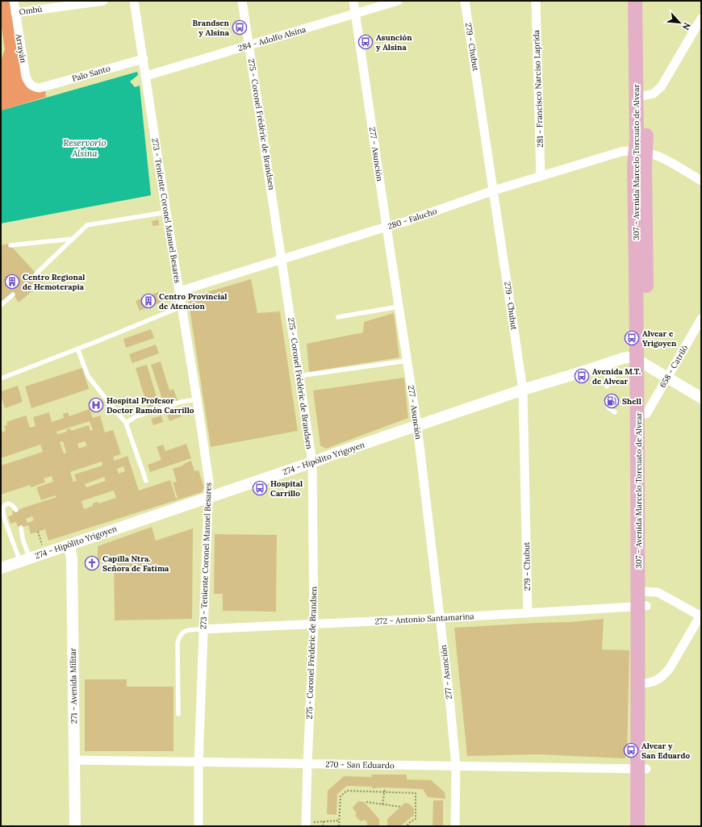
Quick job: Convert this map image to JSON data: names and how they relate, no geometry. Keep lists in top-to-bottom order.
{
  "streets": {
    "main road": ["307 - Avenida Marcelo Torcuato de Alvear"],
    "street": [
      "Ombú",
      "284 - Adolfo Alsina",
      "279 - Chubut",
      "Arrayán",
      "Palo Santo",
      "281 - Francisco Narciso Laprida",
      "275 - Coronel Frédéric de Brandsen",
      "277 - Asunción",
      "273 - Teniente Coronel Manuel Besares",
      "280 - Falucho",
      "658 - Catriló",
      "274 - Hipólito Yrigoyen",
      "272 - Antonio Santamarina",
      "271 - Avenida Militar",
      "270 - San Eduardo"
    ]
  },
  "crossings": [
    ["Ombú", "Arrayán"],
    ["284 - Adolfo Alsina", "275 - Coronel Frédéric de Brandsen"],
    ["284 - Adolfo Alsina", "277 - Asunción"],
    ["284 - Adolfo Alsina", "273 - Teniente Coronel Manuel Besares"],
    ["279 - Chubut", "280 - Falucho"],
    ["279 - Chubut", "274 - Hipólito Yrigoyen"],
    ["279 - Chubut", "272 - Antonio Santamarina"],
    ["Arrayán", "Palo Santo"],
    ["Palo Santo", "273 - Teniente Coronel Manuel Besares"],
    ["281 - Francisco Narciso Laprida", "280 - Falucho"],
    ["275 - Coronel Frédéric de Brandsen", "280 - Falucho"],
    ["275 - Coronel Frédéric de Brandsen", "274 - Hipólito Yrigoyen"],
    ["275 - Coronel Frédéric de Brandsen", "272 - Antonio Santamarina"],
    ["275 - Coronel Frédéric de Brandsen", "270 - San Eduardo"],
    ["277 - Asunción", "280 - Falucho"],
    ["277 - Asunción", "274 - Hipólito Yrigoyen"],
    ["277 - Asunción", "272 - Antonio Santamarina"],
    ["277 - Asunción", "270 - San Eduardo"],
    ["307 - Avenida Marcelo Torcuato de Alvear", "280 - Falucho"],
    ["307 - Avenida Marcelo Torcuato de Alvear", "658 - Catriló"],
    ["307 - Avenida Marcelo Torcuato de Alvear", "274 - Hipólito Yrigoyen"],
    ["307 - Avenida Marcelo Torcuato de Alvear", "272 - Antonio Santamarina"],
    ["307 - Avenida Marcelo Torcuato de Alvear", "270 - San Eduardo"],
    ["273 - Teniente Coronel Manuel Besares", "280 - Falucho"],
    ["273 - Teniente Coronel Manuel Besares", "274 - Hipólito Yrigoyen"],
    ["273 - Teniente Coronel Manuel Besares", "272 - Antonio Santamarina"],
    ["273 - Teniente Coronel Manuel Besares", "270 - San Eduardo"],
    ["274 - Hipólito Yrigoyen", "271 - Avenida Militar"],
    ["271 - Avenida Militar", "270 - San Eduardo"]
  ],
  "water": ["Reservorio Alsina"],
  "places": {
    "bus stop": [
      "Brandsen y Alsina",
      "Asunción y Alsina",
      "Alvear e Yrigoyen",
      "Avenida M.T. de Alvear",
      "Hospital Carrillo",
      "Alvear y San Eduardo"
    ],
    "building": ["Centro Regional de Hemoterapia", "Centro Provincial de Atencion"],
    "fuel station": ["Shell"],
    "hospital": ["Hospital Profesor Doctor Ramón Carrillo"],
    "church": ["Capilla Ntra. Señora de Fatima"]
  },
  "north": "bottom right"
}
